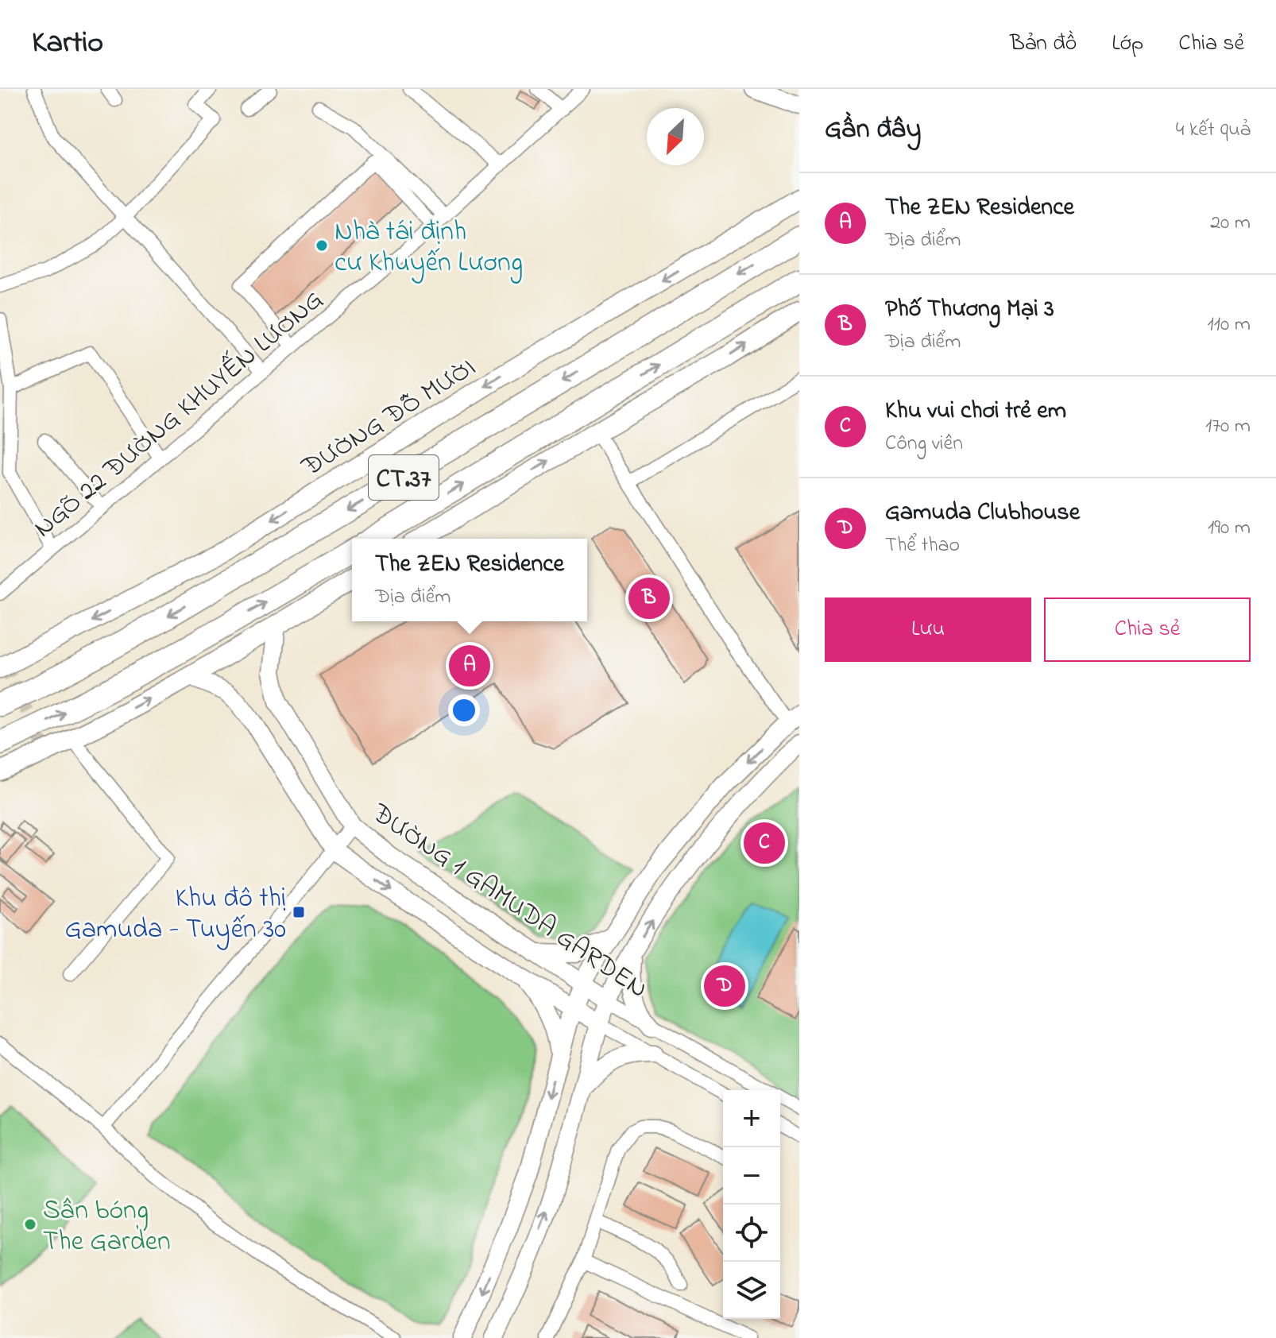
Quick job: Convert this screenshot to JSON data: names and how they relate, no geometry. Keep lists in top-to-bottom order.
{
  "streets": {
    "highway": ["CT.37"],
    "main road": ["ĐƯỜNG ĐỖ MƯỜI"],
    "street": ["NGÕ 22 ĐƯỜNG KHUYẾN LƯƠNG", "ĐƯỜNG 1 GAMUDA GARDEN"]
  },
  "places": {
    "other": ["Nhà tái định cư Khuyến Lương", "Sân bóng The Garden"],
    "transit": ["Khu đô thị Gamuda - Tuyến 30"]
  },
  "north": "bottom left",
  "page": {
    "header": "Kartio",
    "nav": ["Bản đồ", "Lớp", "Chia sẻ"],
    "heading": ["Gần đây", "4 kết quả"],
    "list": [
      {
        "mark": "A",
        "name": "The ZEN Residence",
        "note": "Địa điểm",
        "value": "20 m"
      },
      {
        "mark": "B",
        "name": "Phố Thương Mại 3",
        "note": "Địa điểm",
        "value": "110 m"
      },
      {
        "mark": "C",
        "name": "Khu vui chơi trẻ em",
        "note": "Công viên",
        "value": "170 m"
      },
      {
        "mark": "D",
        "name": "Gamuda Clubhouse",
        "note": "Thể thao",
        "value": "190 m"
      }
    ],
    "popup": ["The ZEN Residence", "Địa điểm"],
    "pins": [
      "B",
      "A",
      "C",
      "D"
    ],
    "buttons": ["Lưu", "Chia sẻ"],
    "map_buttons": ["+", "−"]
  }
}
